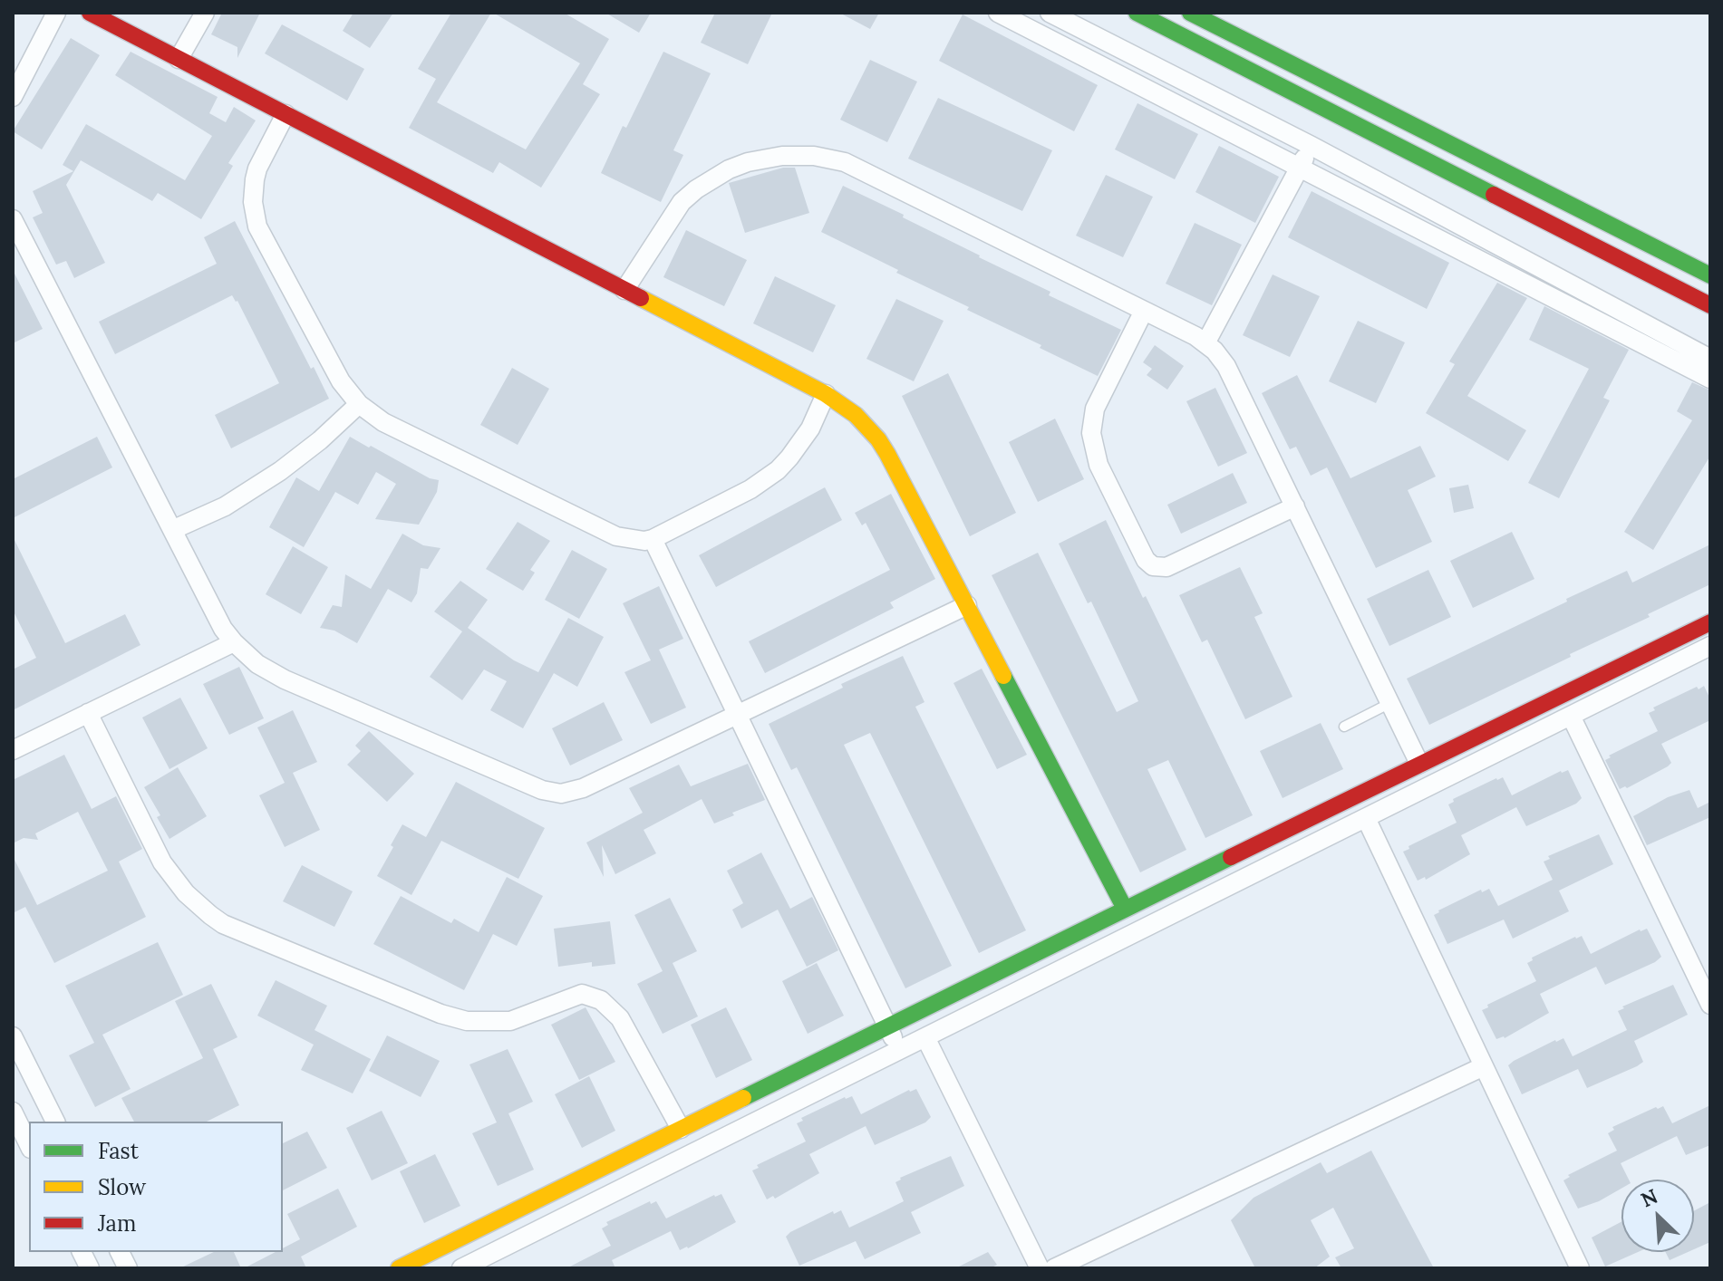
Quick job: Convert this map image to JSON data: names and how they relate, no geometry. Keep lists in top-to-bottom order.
{
  "legend": ["Fast", "Slow", "Jam"],
  "north": "top left"
}
